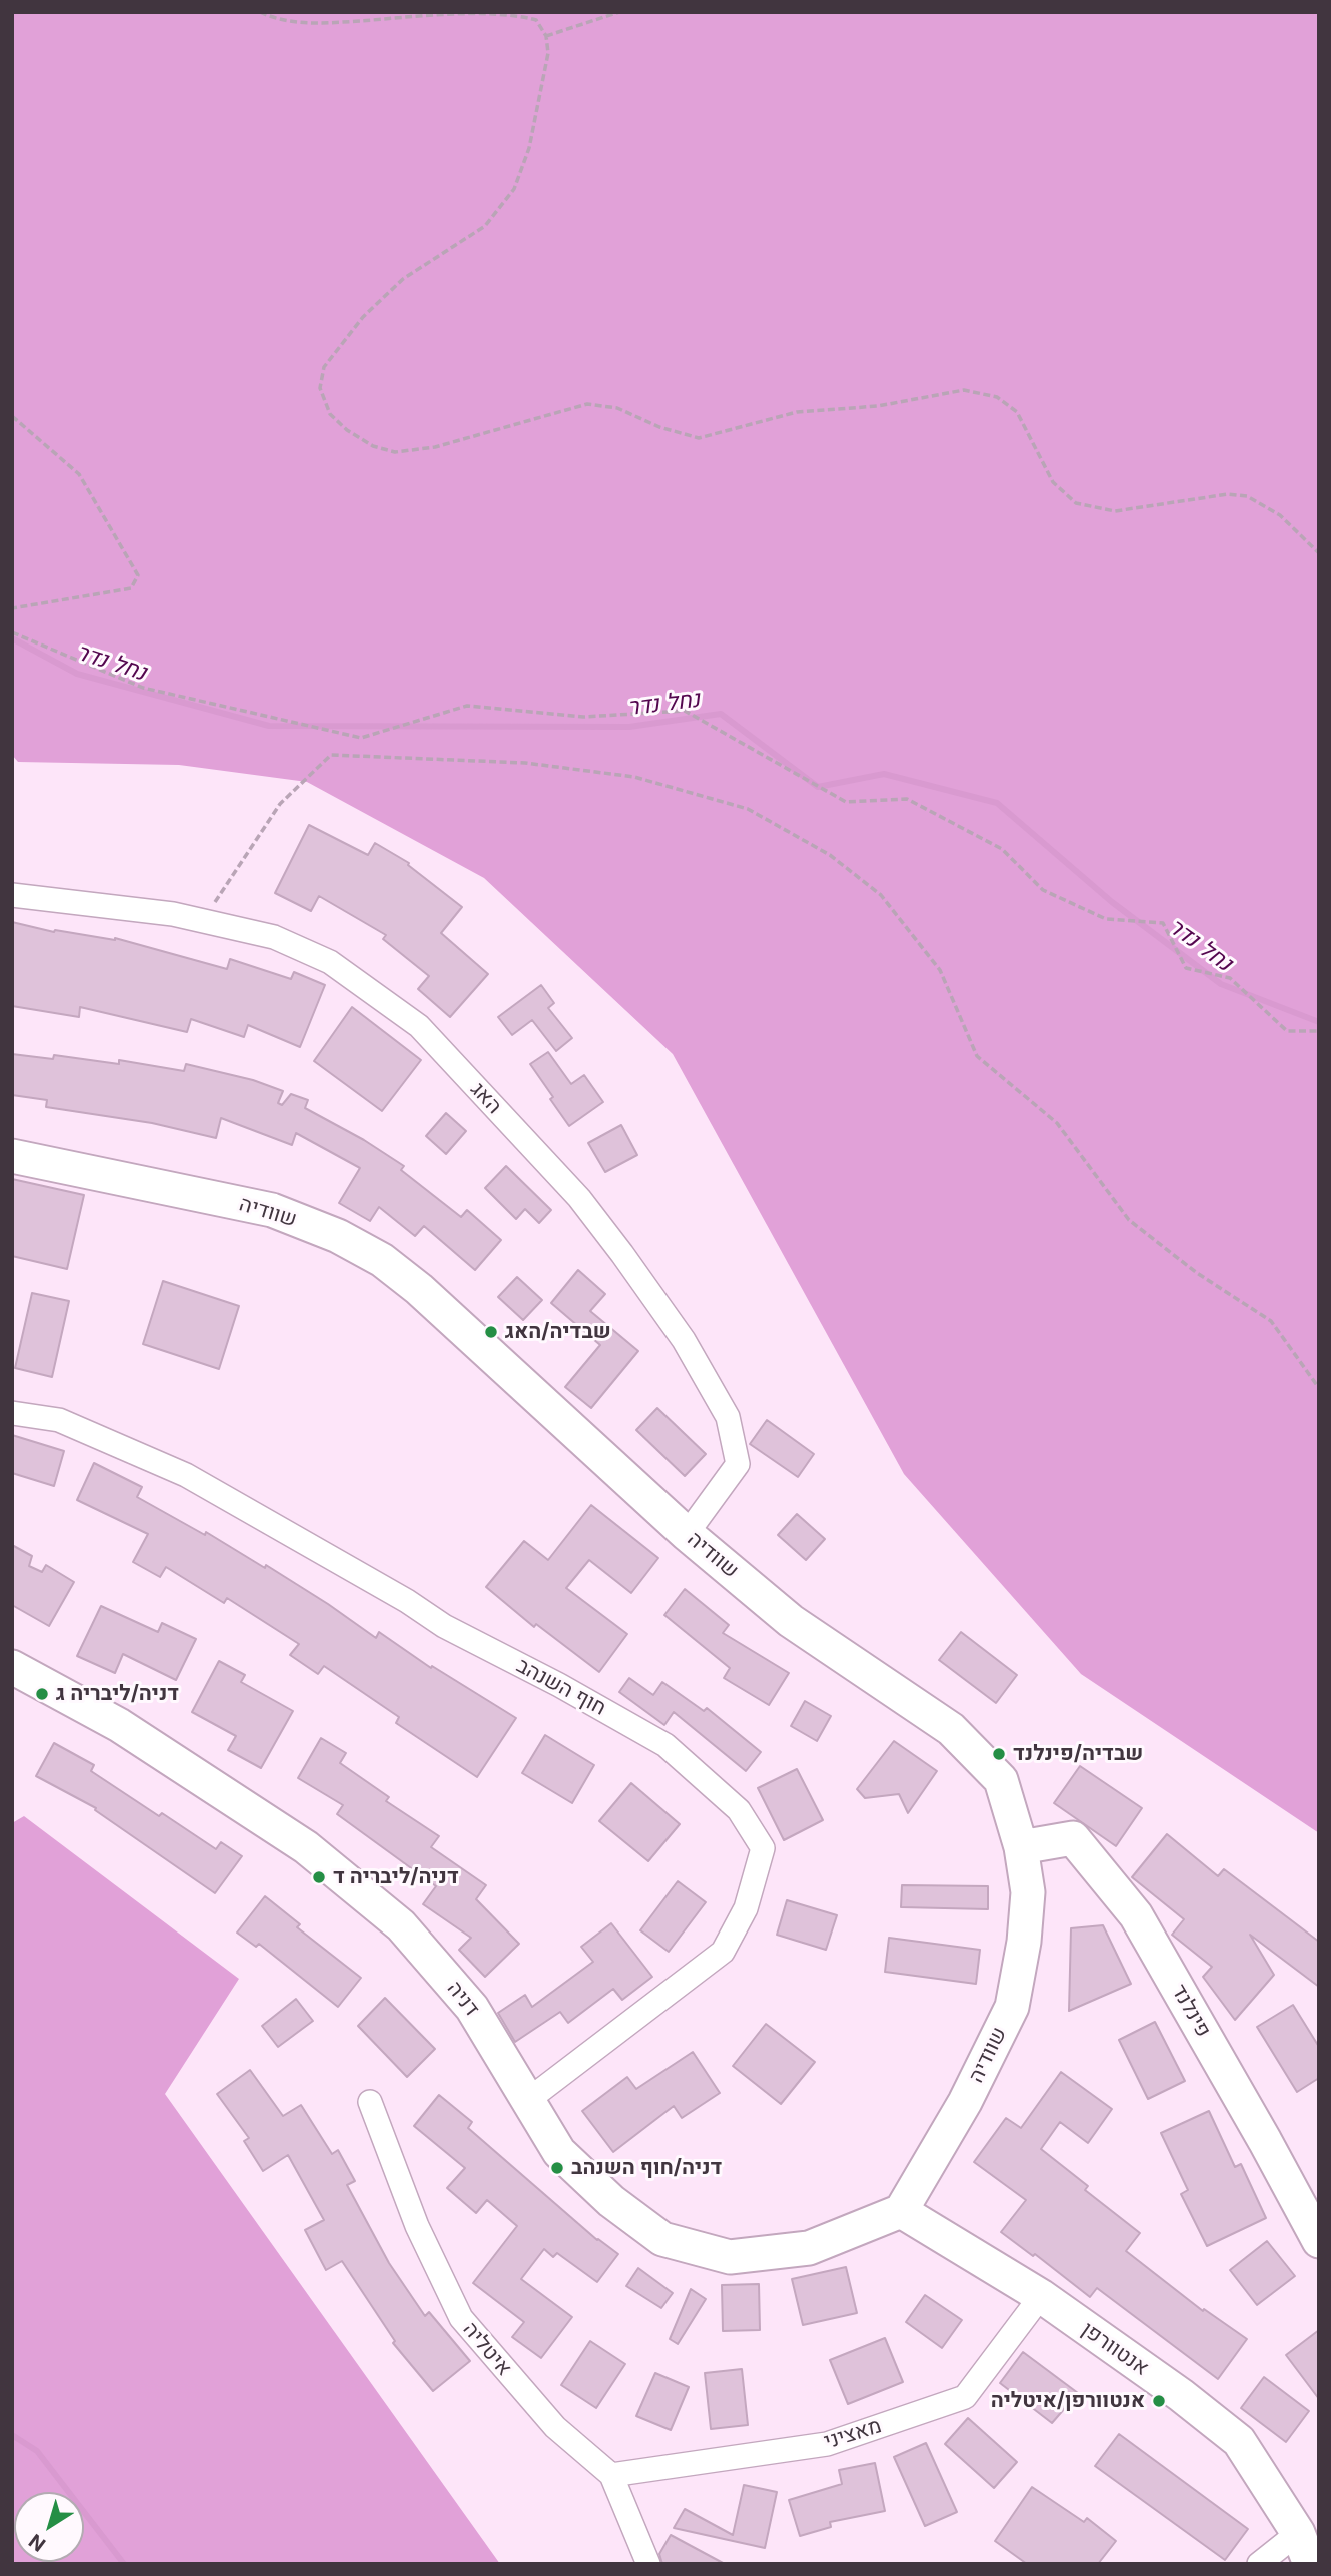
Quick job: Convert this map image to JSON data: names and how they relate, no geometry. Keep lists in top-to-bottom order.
{
  "streets": {
    "street": [
      "האג",
      "שוודיה",
      "חוף השנהב",
      "דניה",
      "פינלנד",
      "איטליה",
      "אנטוורפן",
      "מאציני"
    ]
  },
  "crossings": [
    ["האג", "שוודיה"],
    ["שוודיה", "דניה"],
    ["שוודיה", "פינלנד"],
    ["שוודיה", "אנטוורפן"],
    ["חוף השנהב", "דניה"],
    ["דניה", "אנטוורפן"],
    ["איטליה", "מאציני"],
    ["אנטוורפן", "מאציני"]
  ],
  "water": ["נחל נדר"],
  "places": [
    "שבדיה/האג",
    "דניה/ליבריה ג",
    "שבדיה/פינלנד",
    "דניה/ליבריה ד",
    "דניה/חוף השנהב",
    "אנטוורפן/איטליה"
  ],
  "north": "bottom left"
}
